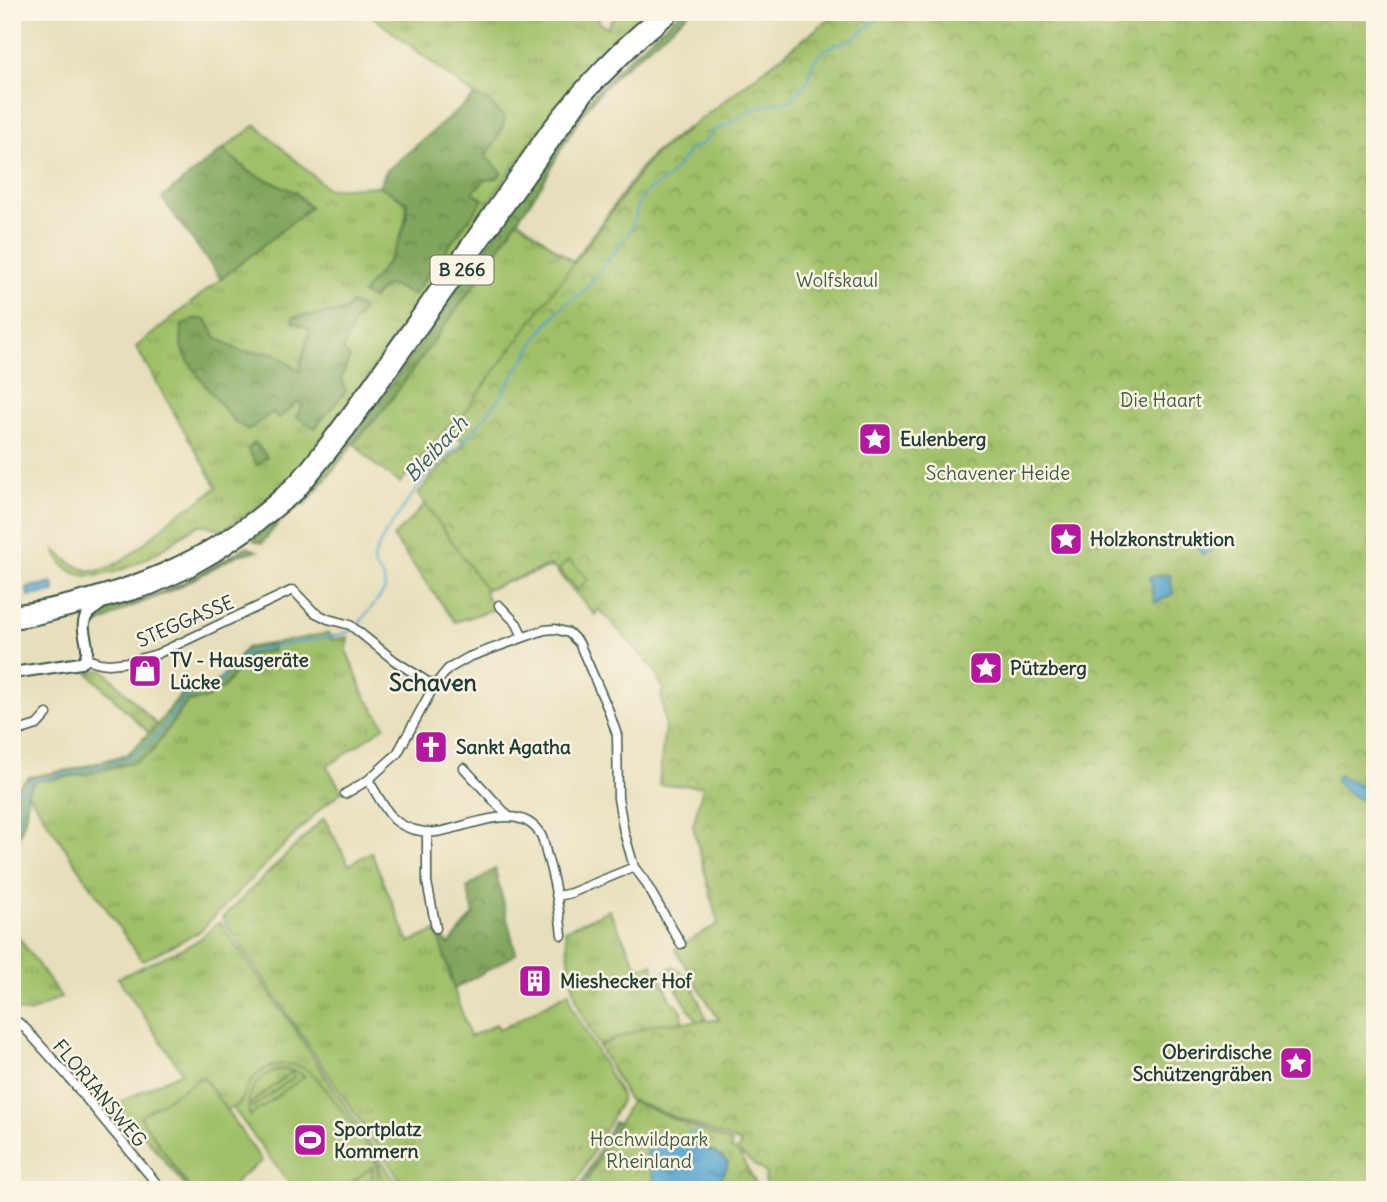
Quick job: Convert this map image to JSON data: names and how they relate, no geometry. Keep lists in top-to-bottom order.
{
  "streets": {
    "main road": ["B 266"],
    "street": ["STEGGASSE", "FLORIANSWEG"]
  },
  "districts": ["Schaven"],
  "water": ["Bleibach"],
  "parks": [
    "Wolfskaul",
    "Die Haart",
    "Schavener Heide",
    "Hochwildpark Rheinland"
  ],
  "places": {
    "place": [
      "Eulenberg",
      "Holzkonstruktion",
      "Pützberg",
      "Oberirdische Schützengräben"
    ],
    "shop": ["TV - Hausgeräte Lücke"],
    "church": ["Sankt Agatha"],
    "building": ["Mieshecker Hof"],
    "sports": ["Sportplatz Kommern"]
  }
}
